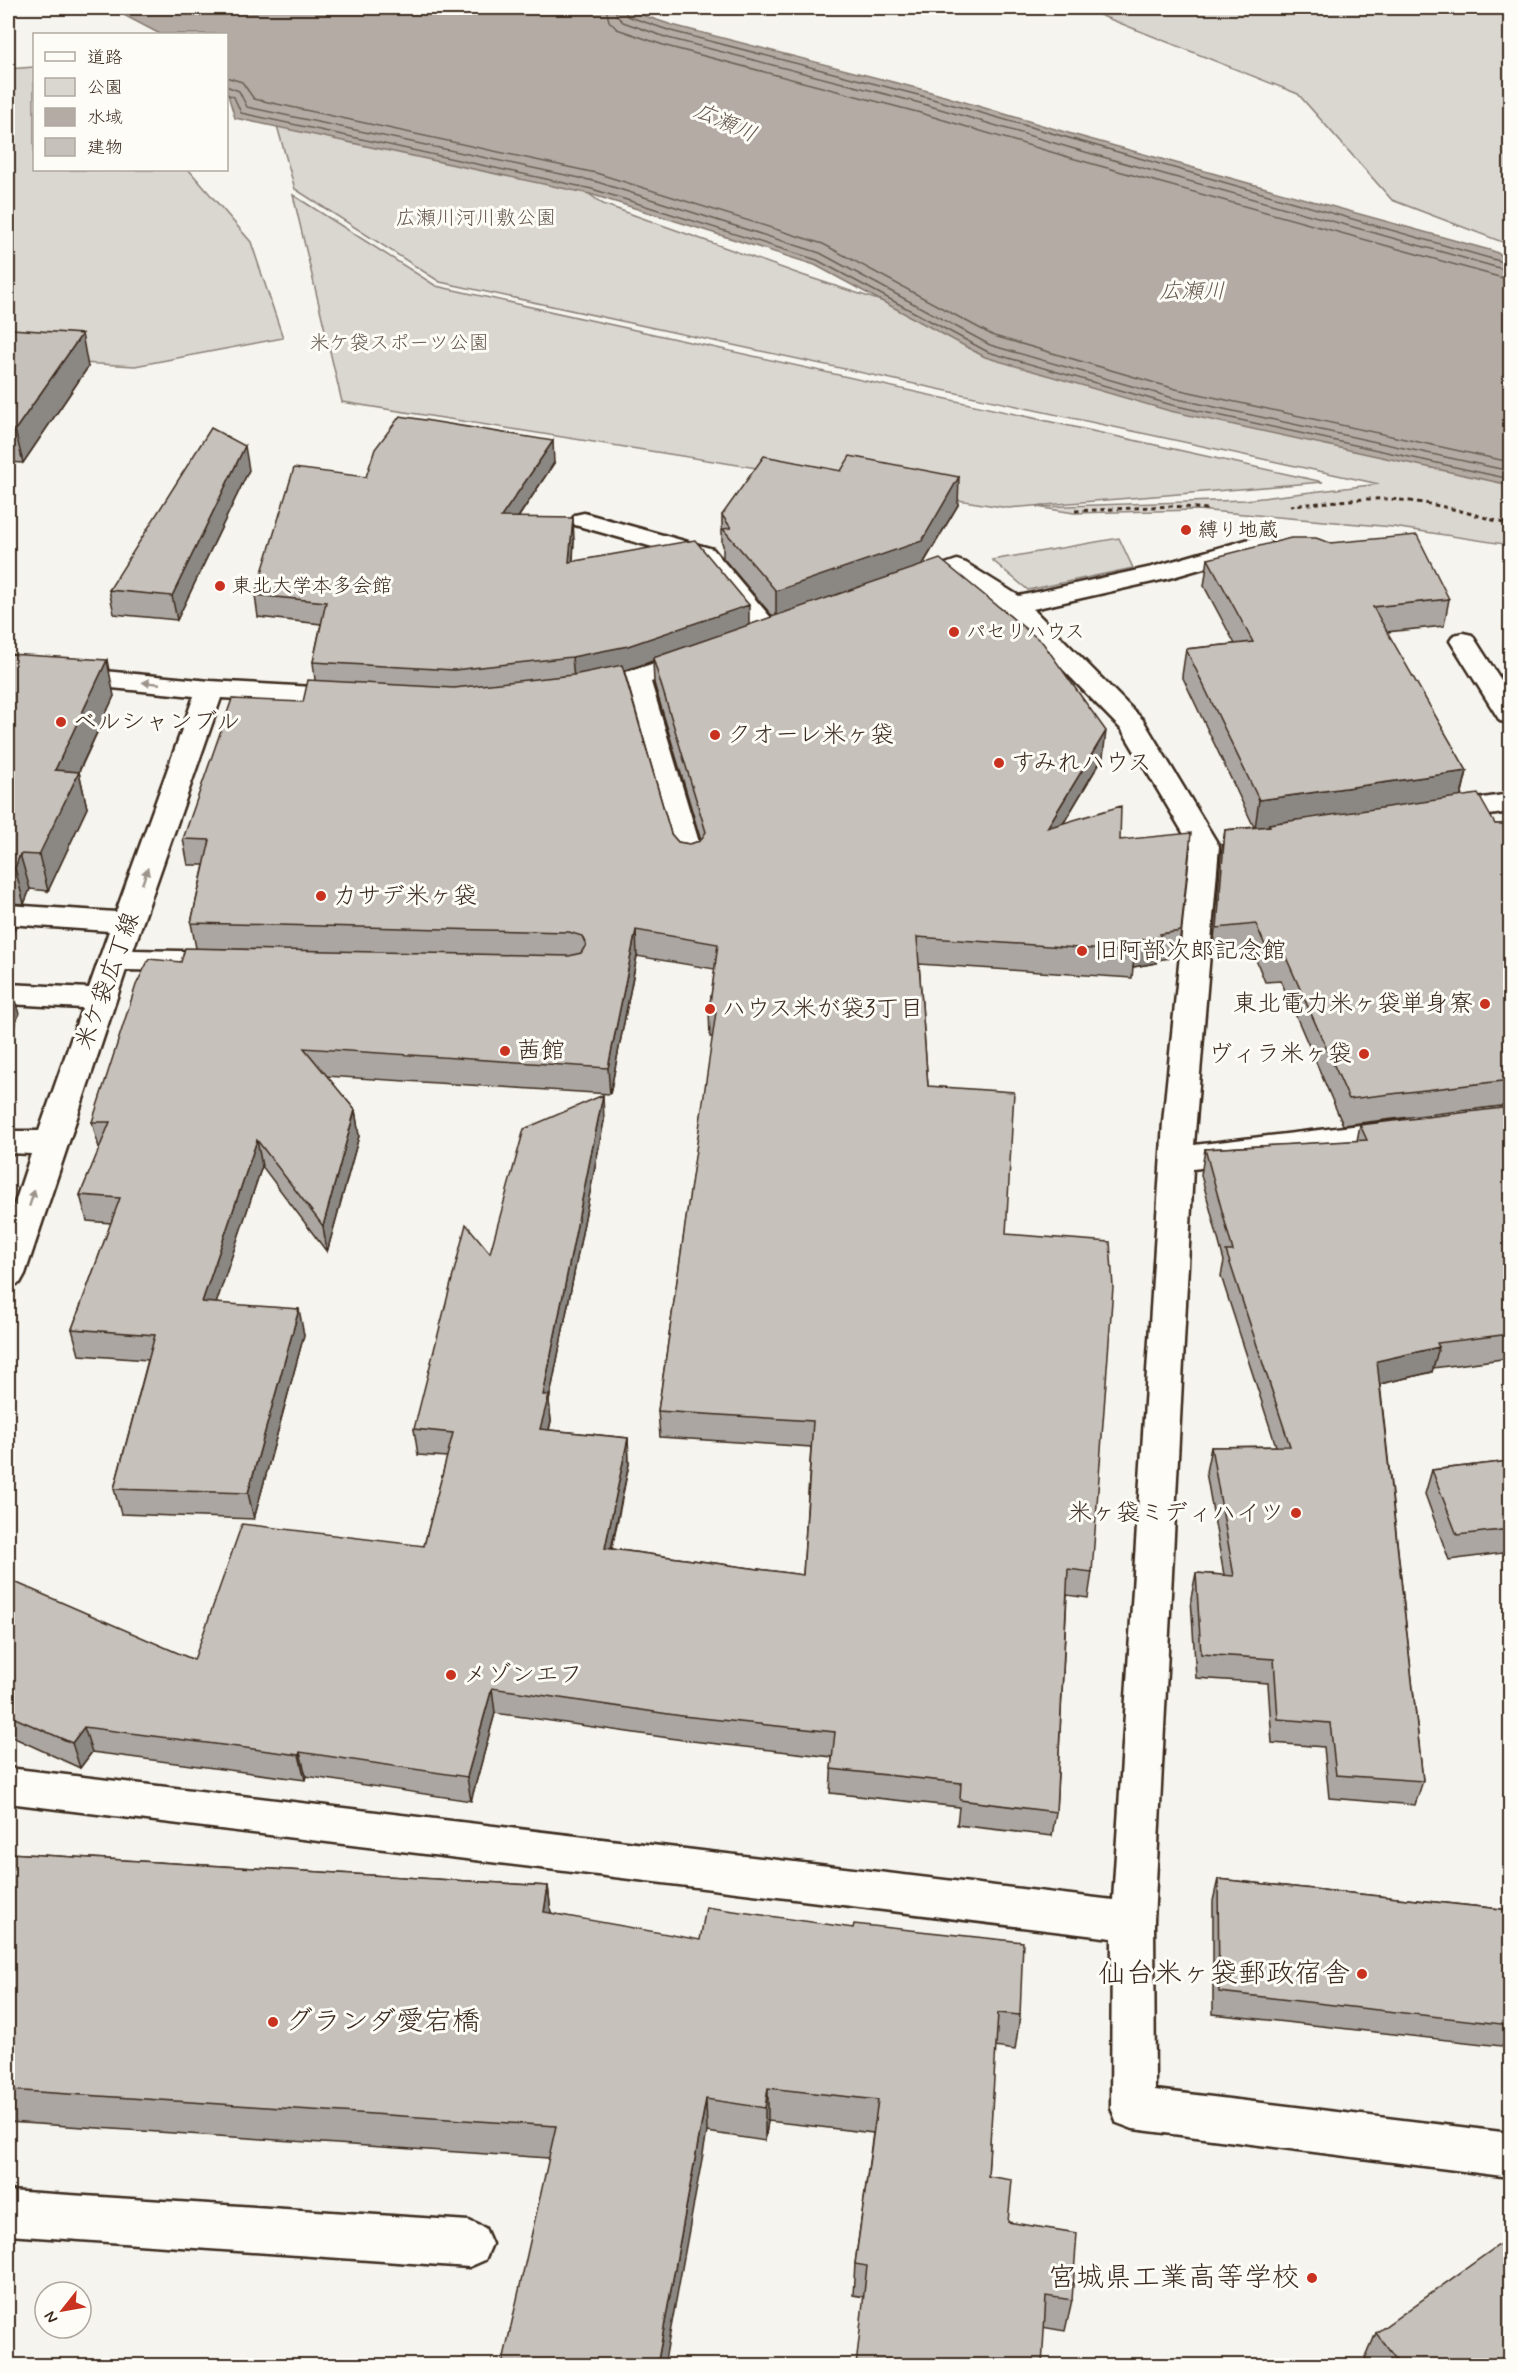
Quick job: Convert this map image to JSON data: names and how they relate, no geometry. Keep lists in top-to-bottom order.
{
  "streets": {
    "street": ["米ケ袋広丁線"]
  },
  "one_way": ["米ケ袋広丁線"],
  "water": ["広瀬川"],
  "parks": ["広瀬川河川敷公園", "米ケ袋スポーツ公園"],
  "places": [
    "縛り地蔵",
    "東北大学本多会館",
    "パセリハウス",
    "ベルシャンブル",
    "クオーレ米ヶ袋",
    "すみれハウス",
    "カサデ米ヶ袋",
    "旧阿部次郎記念館",
    "東北電力米ヶ袋単身寮",
    "ハウス米が袋3丁目",
    "茜館",
    "ヴィラ米ヶ袋",
    "米ヶ袋ミディハイツ",
    "メゾンエフ",
    "仙台米ヶ袋郵政宿舎",
    "グランダ愛宕橋",
    "宮城県工業高等学校"
  ],
  "legend": [
    "道路",
    "公園",
    "水域",
    "建物"
  ],
  "north": "bottom left"
}
